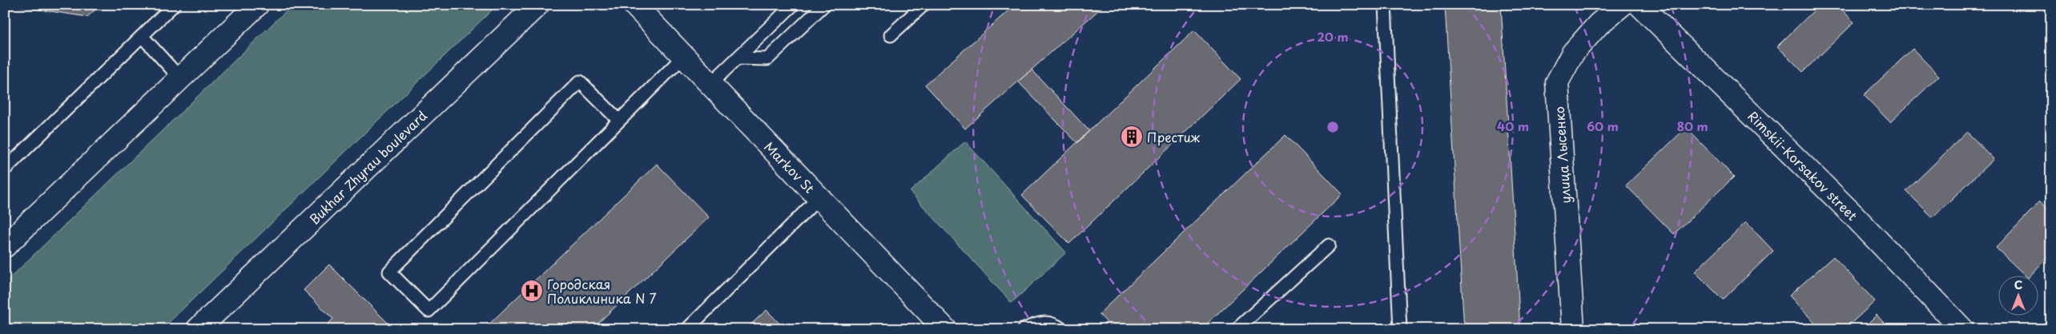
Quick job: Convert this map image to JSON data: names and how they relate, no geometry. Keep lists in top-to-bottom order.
{
  "streets": {
    "street": [
      "улица Лысенко",
      "Rimskii-Korsakov street",
      "Bukhar Zhyrau boulevard",
      "Markov St"
    ]
  },
  "places": {
    "building": ["Престиж"],
    "hospital": ["Городская Поликлиника N 7"]
  },
  "north": "top",
  "rings": [
    "20 m",
    "40 m",
    "60 m",
    "80 m"
  ]
}
